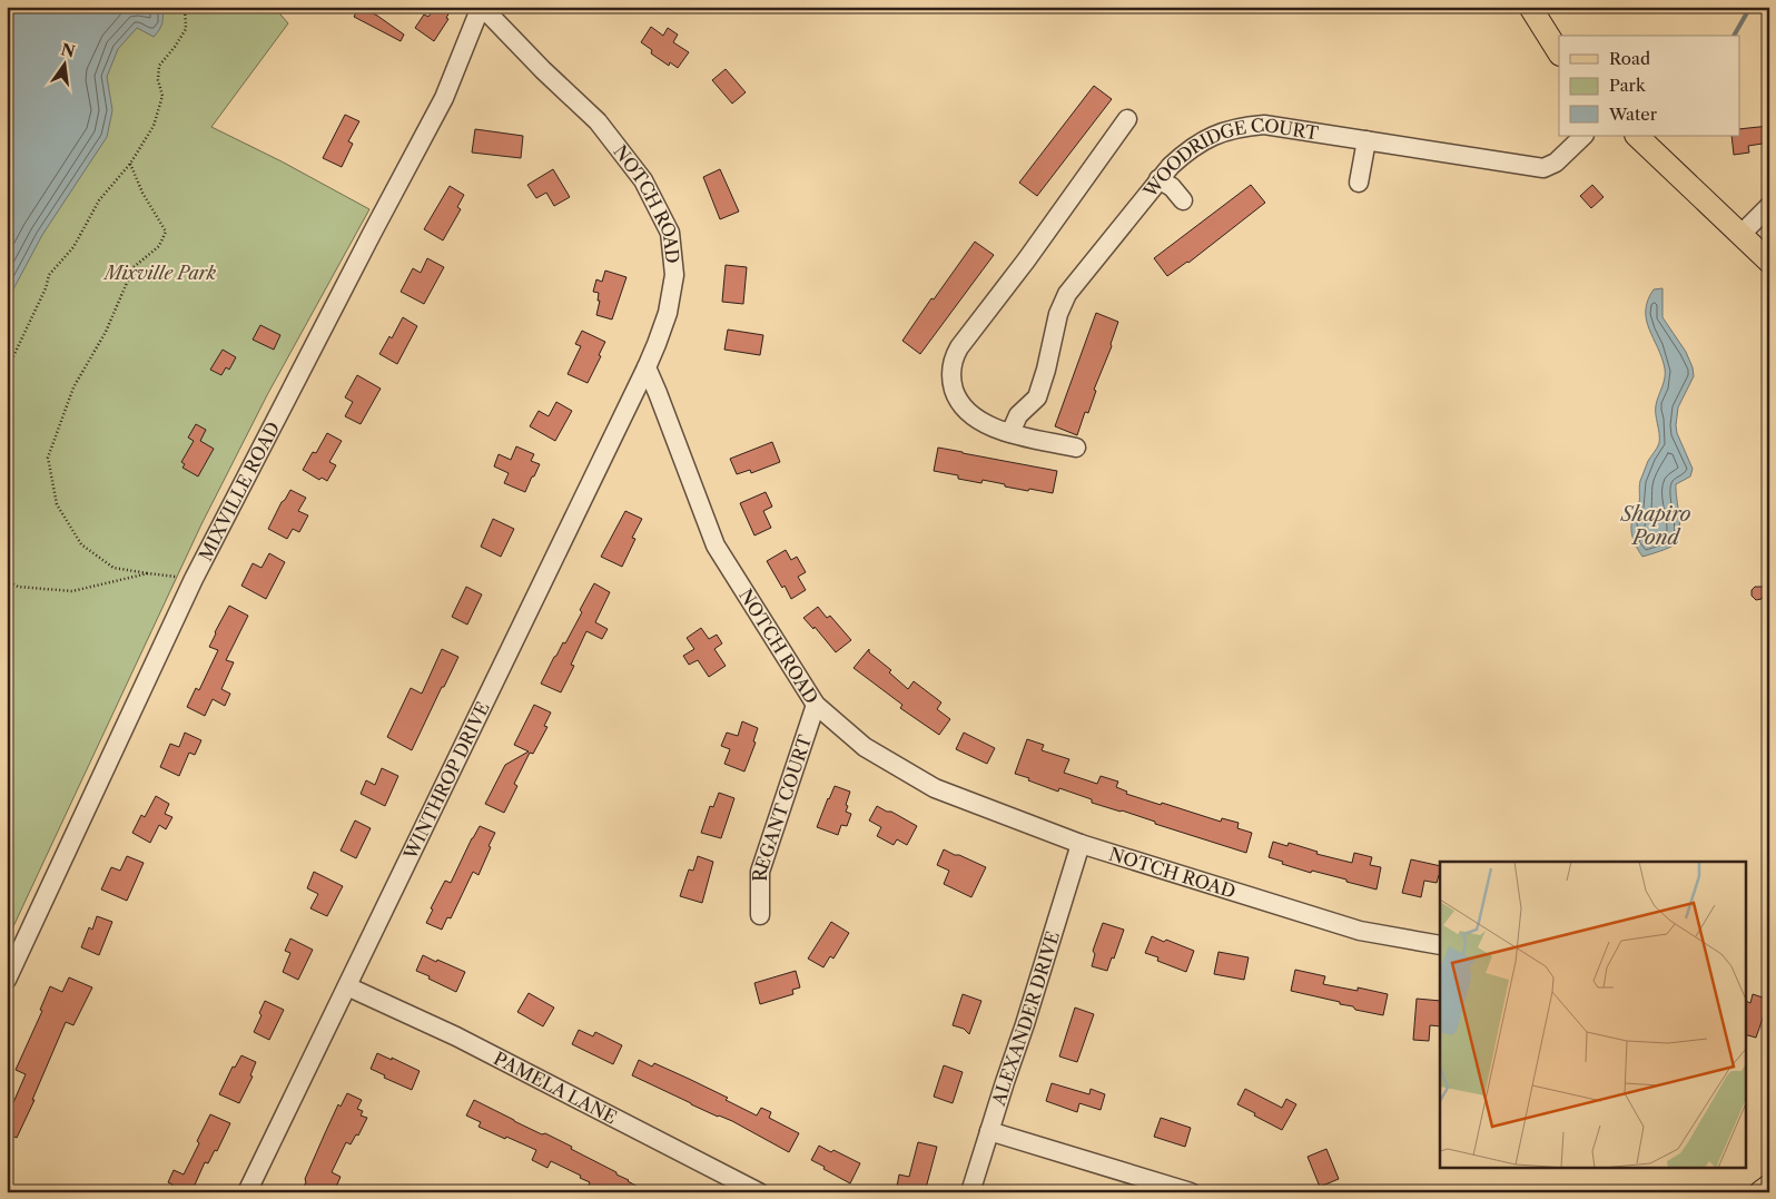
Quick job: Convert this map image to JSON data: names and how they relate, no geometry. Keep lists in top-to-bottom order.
{
  "streets": {
    "street": [
      "WOODRIDGE COURT",
      "NOTCH ROAD",
      "MIXVILLE ROAD",
      "WINTHROP DRIVE",
      "REGANT COURT",
      "ALEXANDER DRIVE",
      "PAMELA LANE"
    ]
  },
  "crossings": [
    ["NOTCH ROAD", "MIXVILLE ROAD"],
    ["NOTCH ROAD", "WINTHROP DRIVE"],
    ["NOTCH ROAD", "REGANT COURT"],
    ["NOTCH ROAD", "ALEXANDER DRIVE"],
    ["WINTHROP DRIVE", "PAMELA LANE"]
  ],
  "water": ["Shapiro Pond"],
  "parks": ["Mixville Park"],
  "legend": ["Road", "Park", "Water"],
  "north": "top"
}
